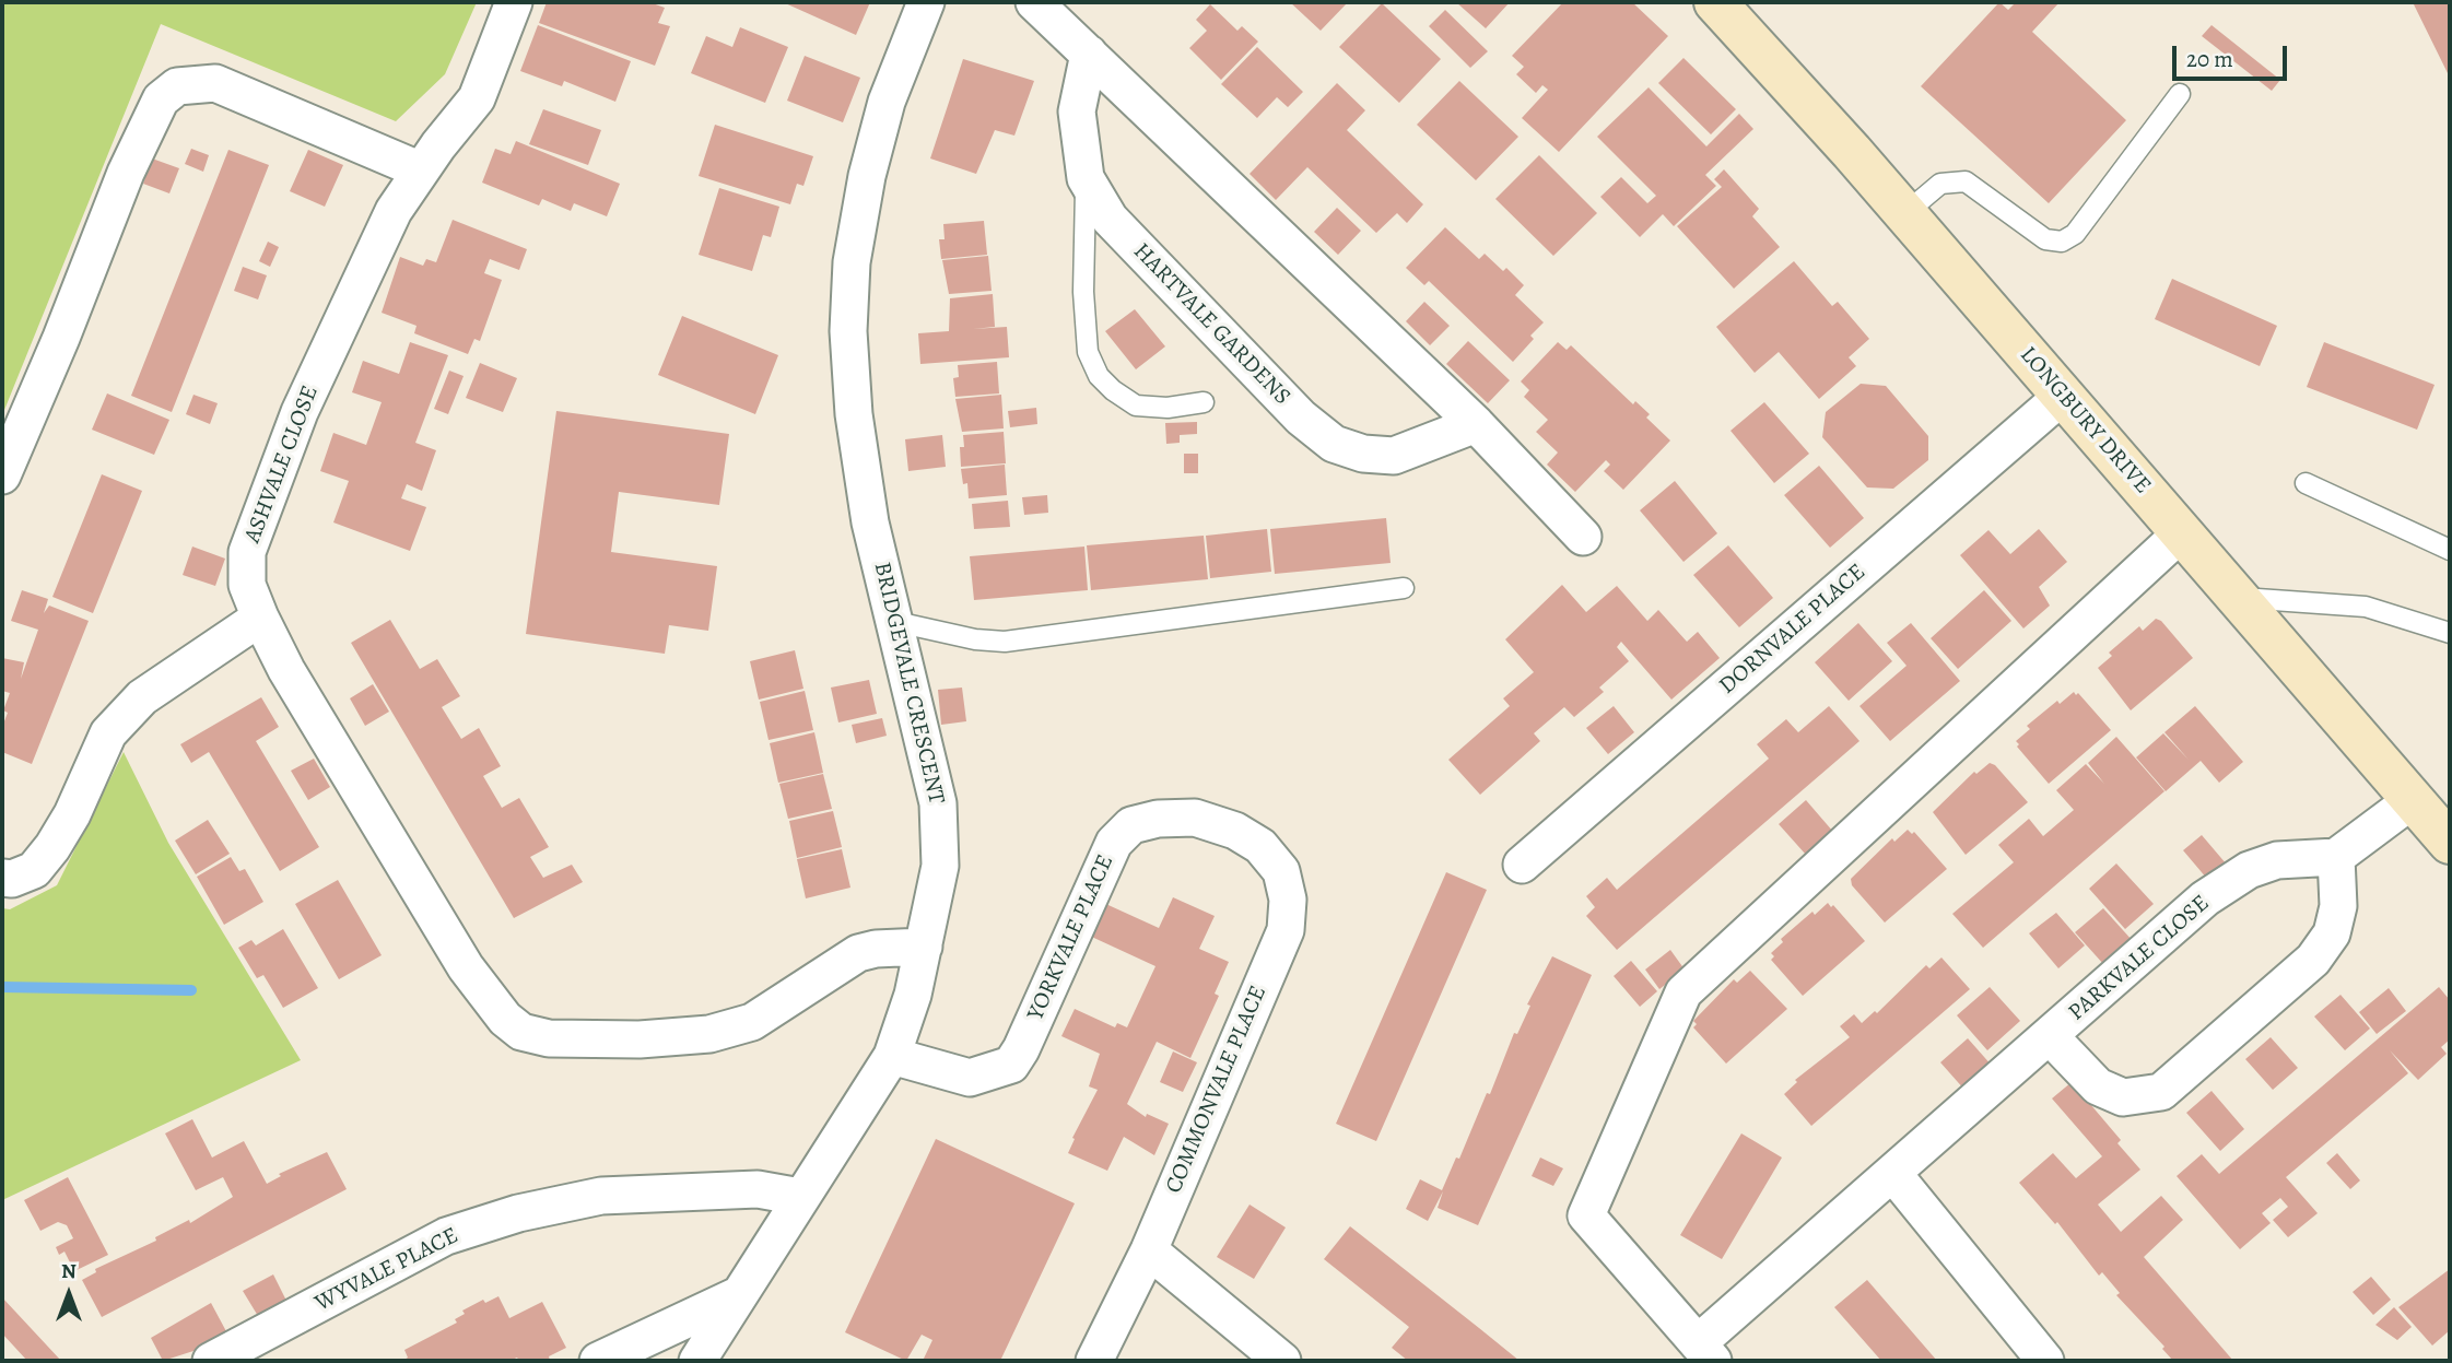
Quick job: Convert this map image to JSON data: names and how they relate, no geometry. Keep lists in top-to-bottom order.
{
  "streets": {
    "street": [
      "HARTVALE GARDENS",
      "LONGBURY DRIVE",
      "ASHVALE CLOSE",
      "DORNVALE PLACE",
      "BRIDGEVALE CRESCENT",
      "YORKVALE PLACE",
      "PARKVALE CLOSE",
      "COMMONVALE PLACE",
      "WYVALE PLACE"
    ]
  },
  "crossings": [
    ["LONGBURY DRIVE", "DORNVALE PLACE"],
    ["LONGBURY DRIVE", "PARKVALE CLOSE"],
    ["ASHVALE CLOSE", "BRIDGEVALE CRESCENT"],
    ["BRIDGEVALE CRESCENT", "YORKVALE PLACE"],
    ["BRIDGEVALE CRESCENT", "WYVALE PLACE"],
    ["YORKVALE PLACE", "COMMONVALE PLACE"]
  ],
  "scale_bar": "20 m",
  "north": "top"
}
